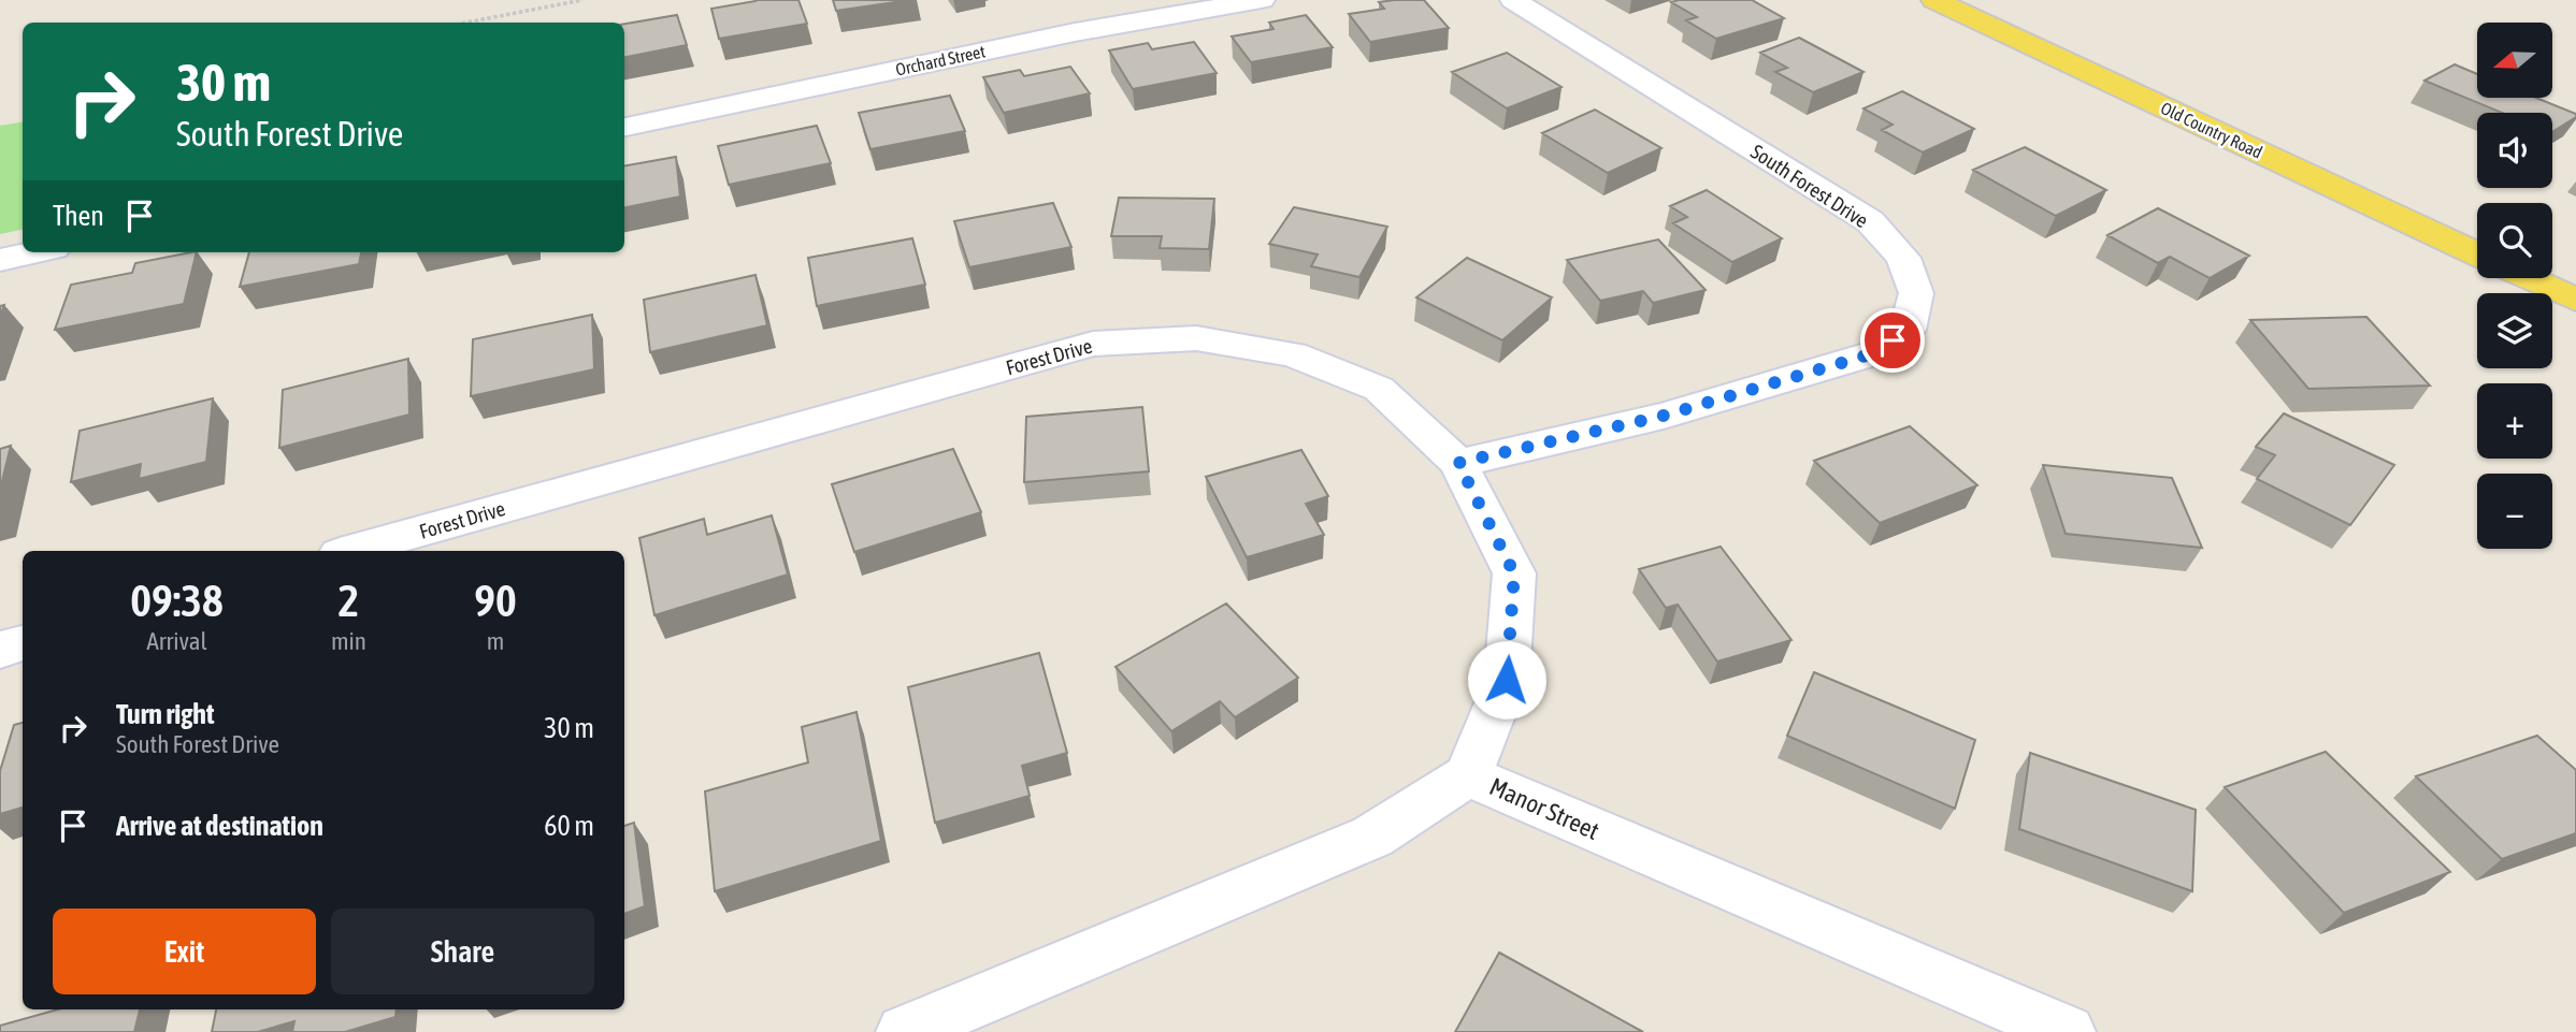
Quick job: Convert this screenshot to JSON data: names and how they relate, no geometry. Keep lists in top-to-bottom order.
{
  "streets": {
    "main road": ["Old Country Road"],
    "street": [
      "Orchard Street",
      "South Forest Drive",
      "Forest Drive",
      "Manor Street"
    ]
  },
  "crossings": [
    ["South Forest Drive", "Forest Drive"],
    ["Forest Drive", "Manor Street"]
  ],
  "north": "left",
  "page": {
    "map_buttons": ["+", "−"],
    "turn": ["30 m", "South Forest Drive"],
    "then": "Then",
    "eta": [
      "09:38",
      "Arrival",
      "2",
      "min",
      "90",
      "m"
    ],
    "list": [
      {
        "name": "Turn right",
        "note": "South Forest Drive",
        "value": "30 m"
      },
      {
        "name": "Arrive at destination",
        "value": "60 m"
      }
    ],
    "buttons": ["Exit", "Share"]
  }
}
